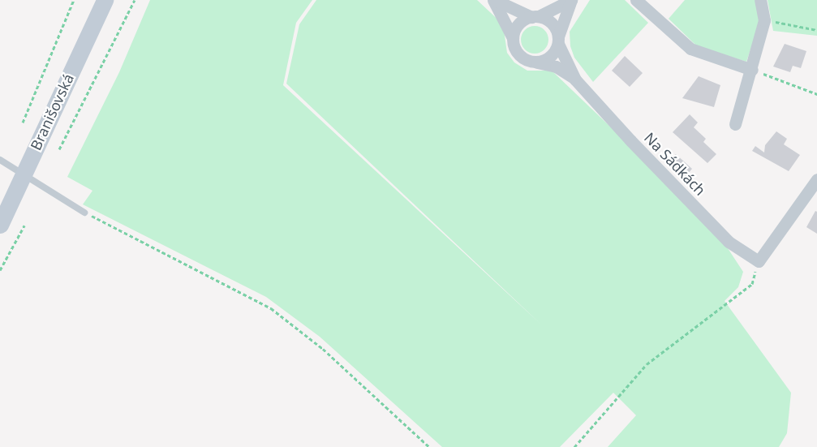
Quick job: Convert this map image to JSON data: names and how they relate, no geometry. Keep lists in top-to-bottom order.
{
  "streets": {
    "street": ["Branišovská", "Na Sádkách"]
  }
}
